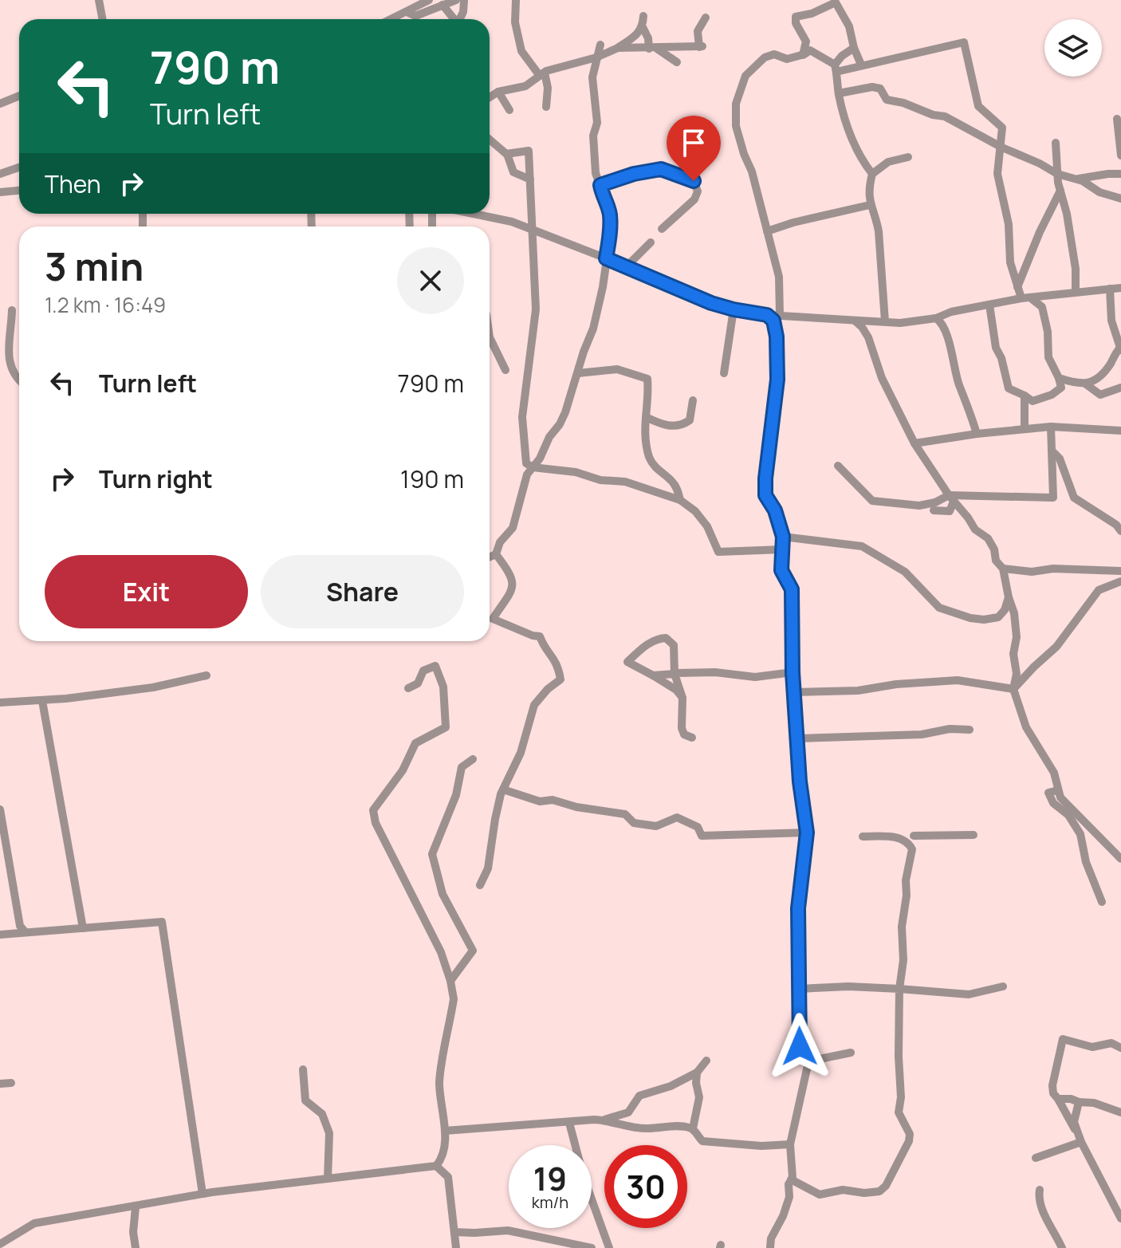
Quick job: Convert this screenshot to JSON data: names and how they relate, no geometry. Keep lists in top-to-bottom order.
{
  "page": {
    "turn": ["790 m", "Turn left"],
    "then": "Then",
    "heading": ["3 min", "1.2 km · 16:49"],
    "list": [
      {
        "name": "Turn left",
        "value": "790 m"
      },
      {
        "name": "Turn right",
        "value": "190 m"
      }
    ],
    "buttons": ["Exit", "Share"],
    "speed": "19 km/h",
    "limit": "30"
  }
}
